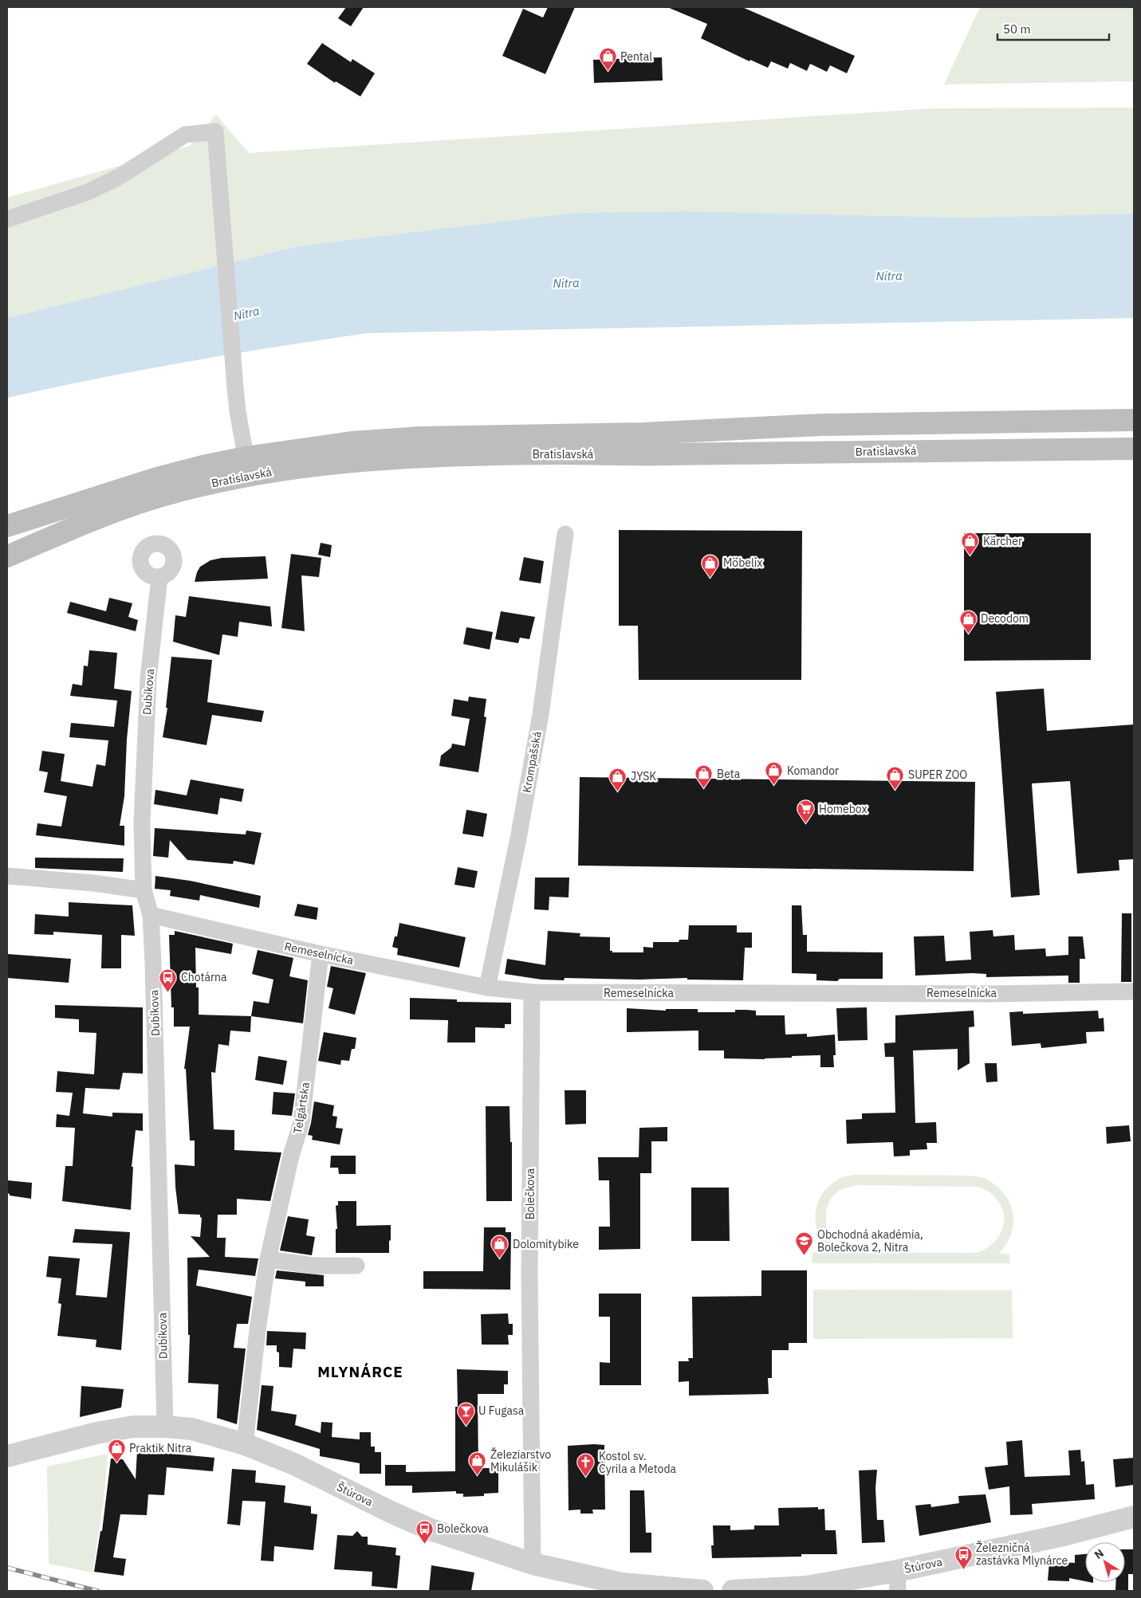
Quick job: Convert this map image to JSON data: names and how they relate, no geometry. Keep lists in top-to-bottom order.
{
  "streets": {
    "main road": ["Bratislavská"],
    "street": [
      "Dubíkova",
      "Krompašská",
      "Remeselnícka",
      "Telgártska",
      "Bolečkova",
      "Štúrova"
    ]
  },
  "crossings": [
    ["Dubíkova", "Remeselnícka"],
    ["Dubíkova", "Štúrova"],
    ["Krompašská", "Remeselnícka"],
    ["Remeselnícka", "Telgártska"],
    ["Remeselnícka", "Bolečkova"],
    ["Telgártska", "Štúrova"],
    ["Bolečkova", "Štúrova"]
  ],
  "districts": ["MLYNÁRCE"],
  "water": ["Nitra"],
  "places": {
    "shop": [
      "Pental",
      "Kärcher",
      "Möbelix",
      "Decodom",
      "Komandor",
      "Beta",
      "SUPER ZOO",
      "JYSK",
      "Dolomitybike",
      "Praktik Nitra",
      "Železiarstvo Mikulášik"
    ],
    "supermarket": ["Homebox"],
    "bus stop": ["Chotárna", "Bolečkova", "Železničná zastávka Mlynárce"],
    "school or university": ["Obchodná akadémia, Bolečkova 2, Nitra"],
    "bar": ["U Fugasa"],
    "church": ["Kostol sv. Cyrila a Metoda"]
  },
  "scale_bar": "50 m",
  "north": "top left"
}
